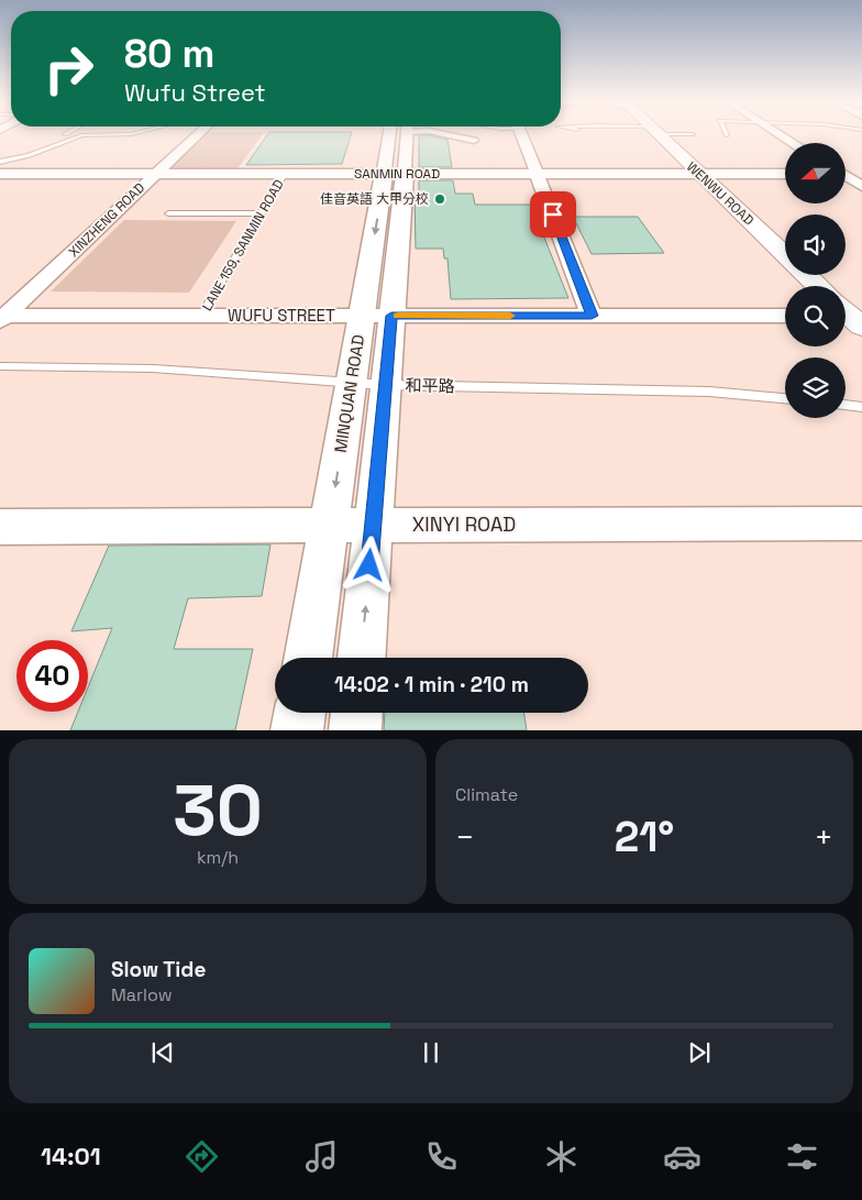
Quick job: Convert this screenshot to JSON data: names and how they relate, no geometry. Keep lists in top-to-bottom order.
{
  "streets": {
    "main road": ["WENWU ROAD"],
    "street": [
      "SANMIN ROAD",
      "XINZHENG ROAD",
      "WUFU STREET",
      "MINQUAN ROAD",
      "XINYI ROAD"
    ],
    "lane": ["LANE 159, SANMIN ROAD", "和平路"]
  },
  "crossings": [
    ["SANMIN ROAD", "WENWU ROAD"],
    ["SANMIN ROAD", "XINZHENG ROAD"],
    ["SANMIN ROAD", "LANE 159, SANMIN ROAD"],
    ["SANMIN ROAD", "MINQUAN ROAD"],
    ["XINZHENG ROAD", "WUFU STREET"],
    ["LANE 159, SANMIN ROAD", "WUFU STREET"],
    ["WUFU STREET", "MINQUAN ROAD"],
    ["和平路", "MINQUAN ROAD"],
    ["MINQUAN ROAD", "XINYI ROAD"]
  ],
  "places": ["佳音英語 大甲分校"],
  "north": "left",
  "page": {
    "turn": ["80 m", "Wufu Street"],
    "limit": "40",
    "trip": "14:02 · 1 min · 210 m",
    "tile": [
      ["30", "km/h"],
      "Climate"
    ],
    "heat": ["−", "21°", "+"],
    "song": ["Slow Tide", "Marlow"],
    "tabs": "14:01"
  }
}
